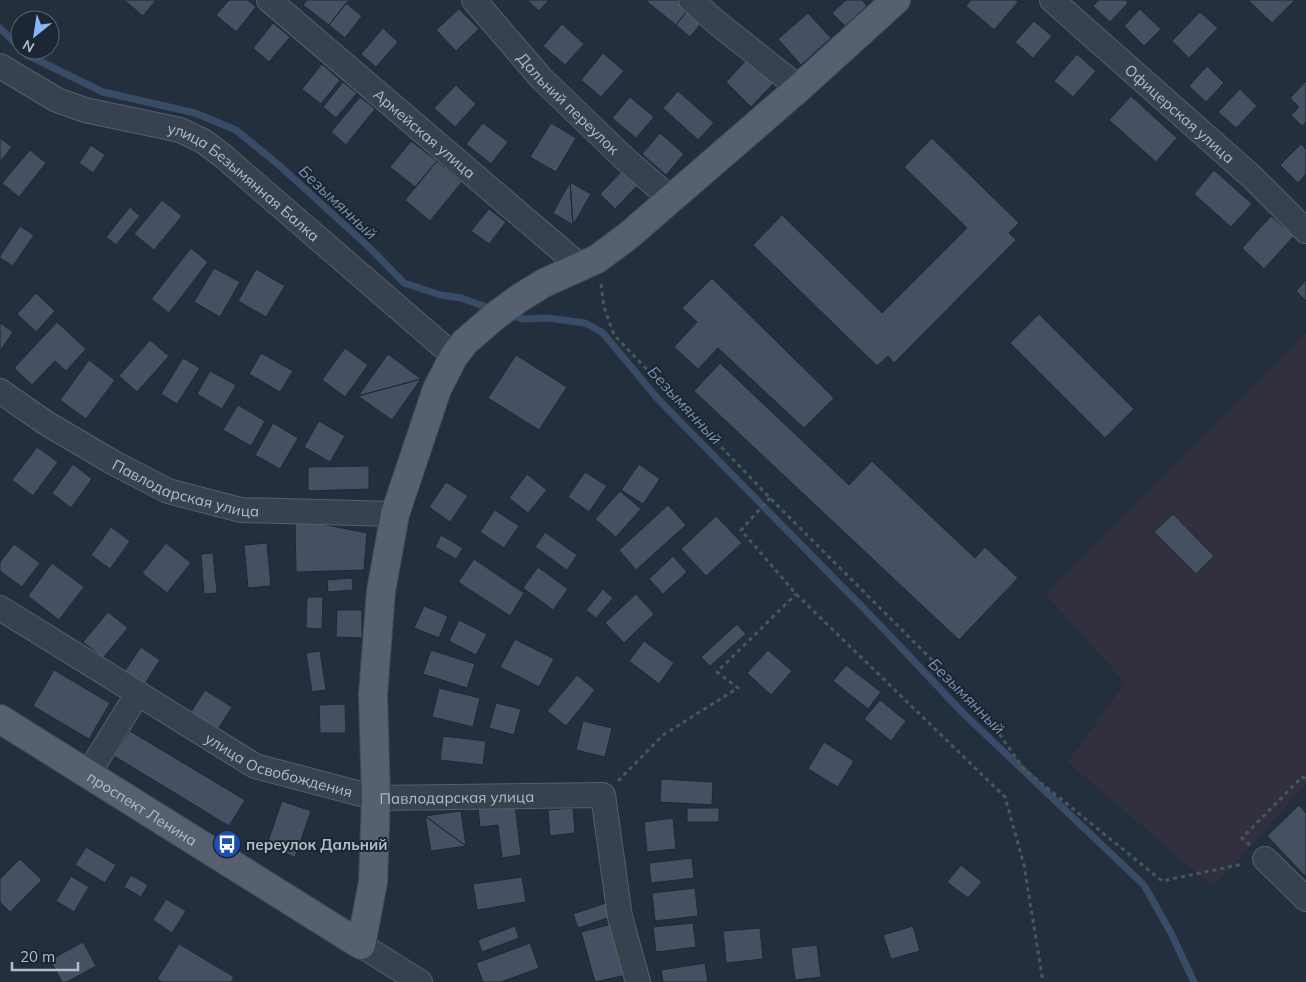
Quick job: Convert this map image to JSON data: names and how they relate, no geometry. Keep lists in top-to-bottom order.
{
  "streets": {
    "main road": ["Павлодарская улица", "проспект Ленина"],
    "street": [
      "Дальний переулок",
      "Офицерская улица",
      "Армейская улица",
      "улица Безымянная Балка",
      "улица Освобождения"
    ]
  },
  "crossings": [
    ["улица Безымянная Балка", "Павлодарская улица"],
    ["Павлодарская улица", "улица Освобождения"]
  ],
  "water": ["Безымянный"],
  "places": {
    "bus stop": ["переулок Дальний"]
  },
  "scale_bar": "20 m",
  "north": "bottom left"
}
